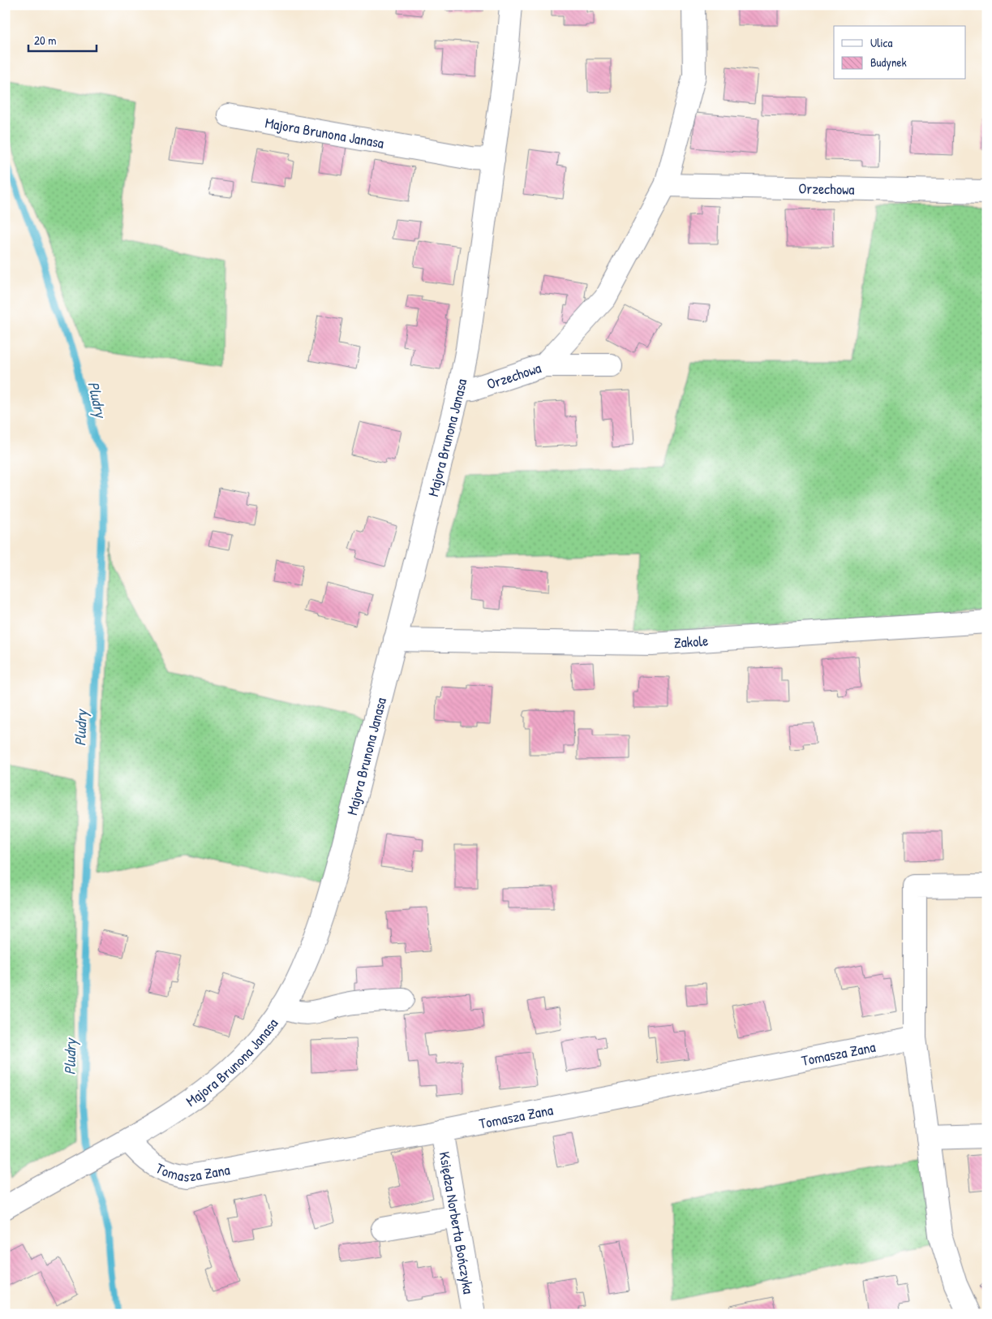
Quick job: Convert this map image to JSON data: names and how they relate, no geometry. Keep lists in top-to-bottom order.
{
  "streets": {
    "street": [
      "Majora Brunona Janasa",
      "Orzechowa",
      "Zakole",
      "Tomasza Zana",
      "Księdza Norberta Bończyka"
    ]
  },
  "crossings": [
    ["Majora Brunona Janasa", "Orzechowa"],
    ["Majora Brunona Janasa", "Zakole"],
    ["Majora Brunona Janasa", "Tomasza Zana"],
    ["Tomasza Zana", "Księdza Norberta Bończyka"]
  ],
  "water": ["Pludry"],
  "legend": ["Ulica", "Budynek"],
  "scale_bar": "20 m"
}
